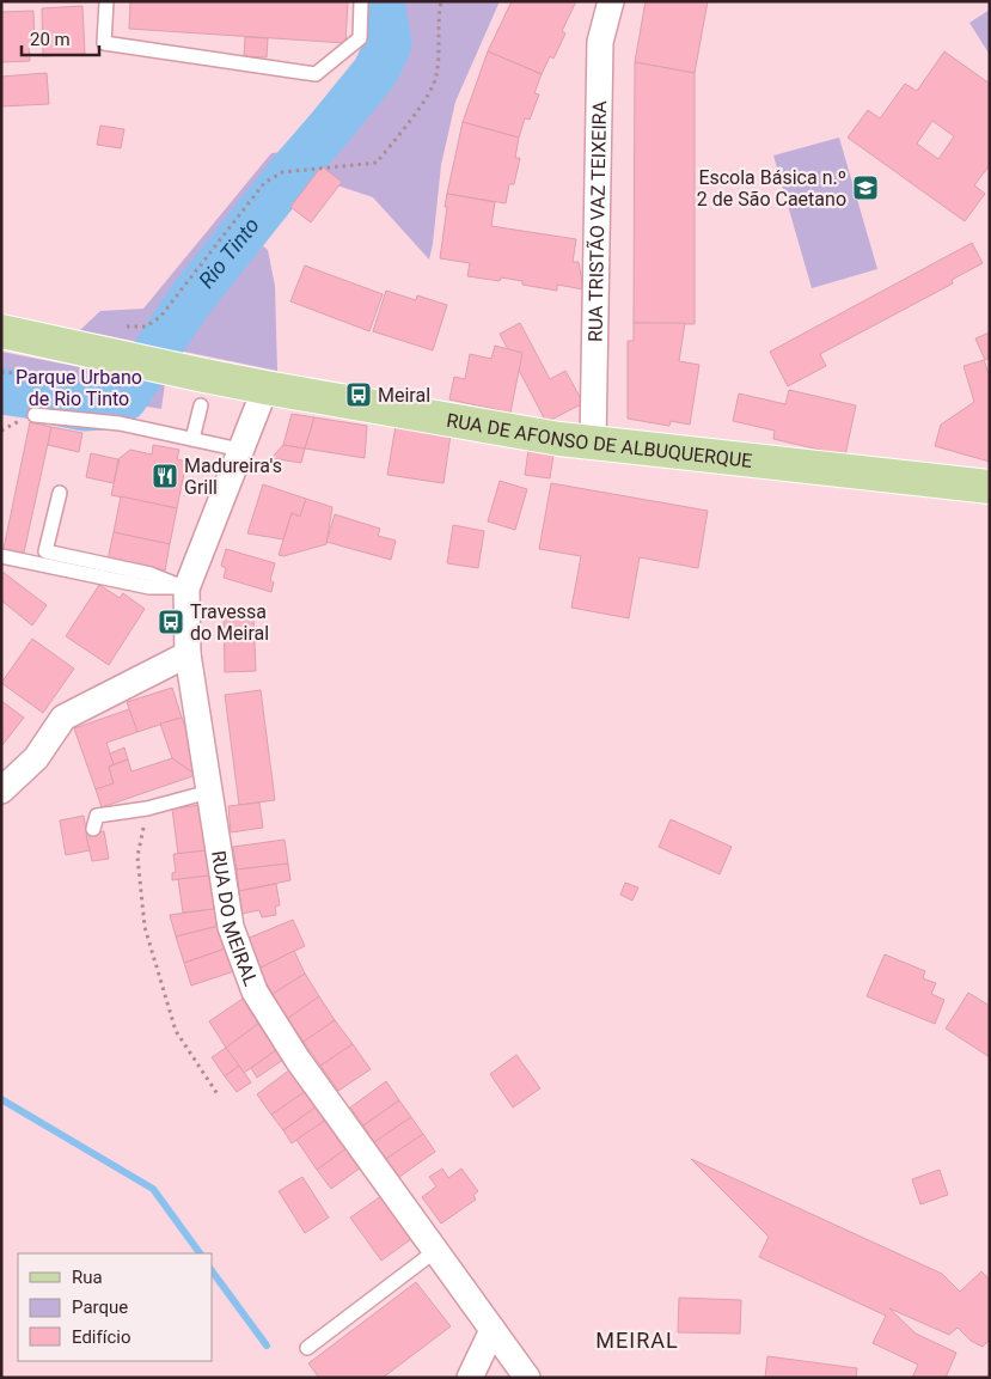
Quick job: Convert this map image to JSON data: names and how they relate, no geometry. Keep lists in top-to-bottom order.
{
  "streets": {
    "main road": ["RUA DE AFONSO DE ALBUQUERQUE"],
    "street": ["RUA TRISTÃO VAZ TEIXEIRA", "RUA DO MEIRAL"]
  },
  "crossings": [
    ["RUA TRISTÃO VAZ TEIXEIRA", "RUA DE AFONSO DE ALBUQUERQUE"],
    ["RUA DE AFONSO DE ALBUQUERQUE", "RUA DO MEIRAL"]
  ],
  "districts": ["MEIRAL"],
  "water": ["Rio Tinto"],
  "parks": ["Parque Urbano de Rio Tinto"],
  "places": {
    "school or university": ["Escola Básica n.º 2 de São Caetano"],
    "bus stop": ["Meiral", "Travessa do Meiral"],
    "restaurant": ["Madureira's Grill"]
  },
  "legend": ["Rua", "Parque", "Edifício"],
  "scale_bar": "20 m"
}
